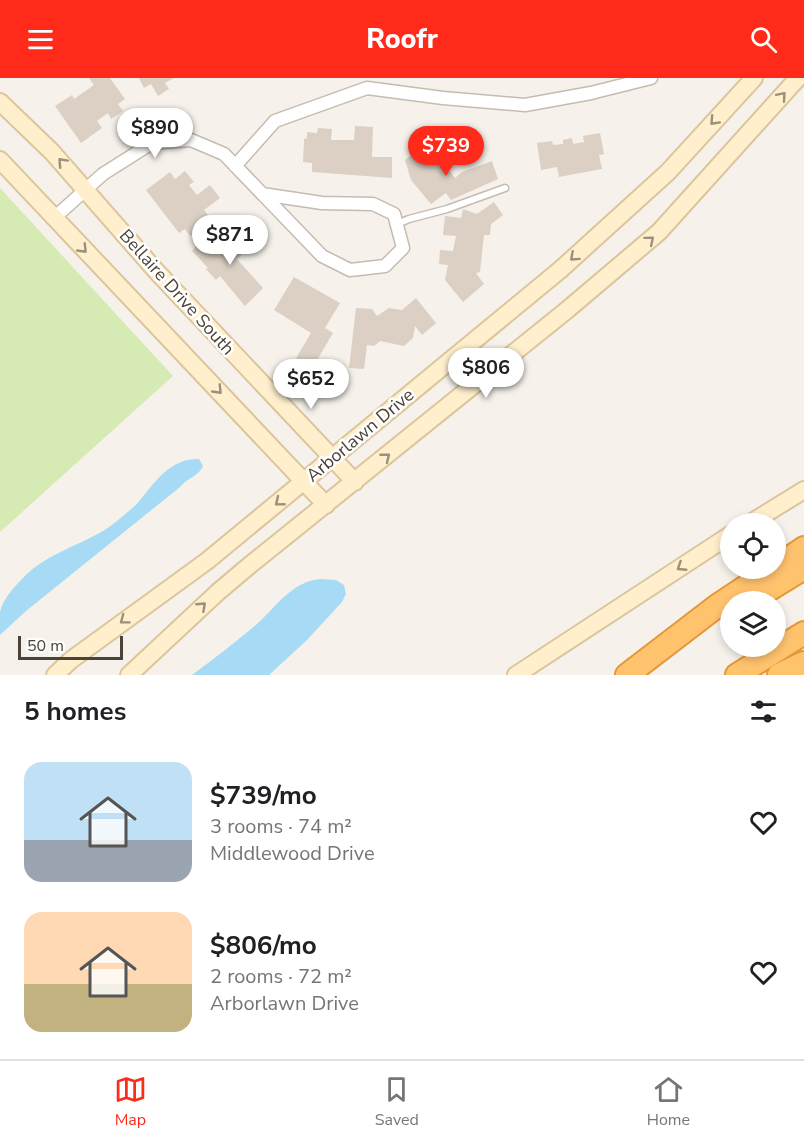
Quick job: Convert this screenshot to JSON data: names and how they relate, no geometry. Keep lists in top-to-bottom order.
{
  "streets": {
    "main road": ["Bellaire Drive South", "Arborlawn Drive"]
  },
  "crossings": [
    ["Bellaire Drive South", "Arborlawn Drive"]
  ],
  "scale_bar": "50 m",
  "page": {
    "header": "Roofr",
    "price": [
      "$890",
      "$739",
      "$871",
      "$806",
      "$652"
    ],
    "scale": "50 m",
    "heading": "5 homes",
    "list": [
      {
        "name": "$739/mo",
        "note": "3 rooms · 74 m² · Middlewood Drive"
      },
      {
        "name": "$806/mo",
        "note": "2 rooms · 72 m² · Arborlawn Drive"
      }
    ],
    "tabs": ["Map", "Saved", "Home"]
  }
}
